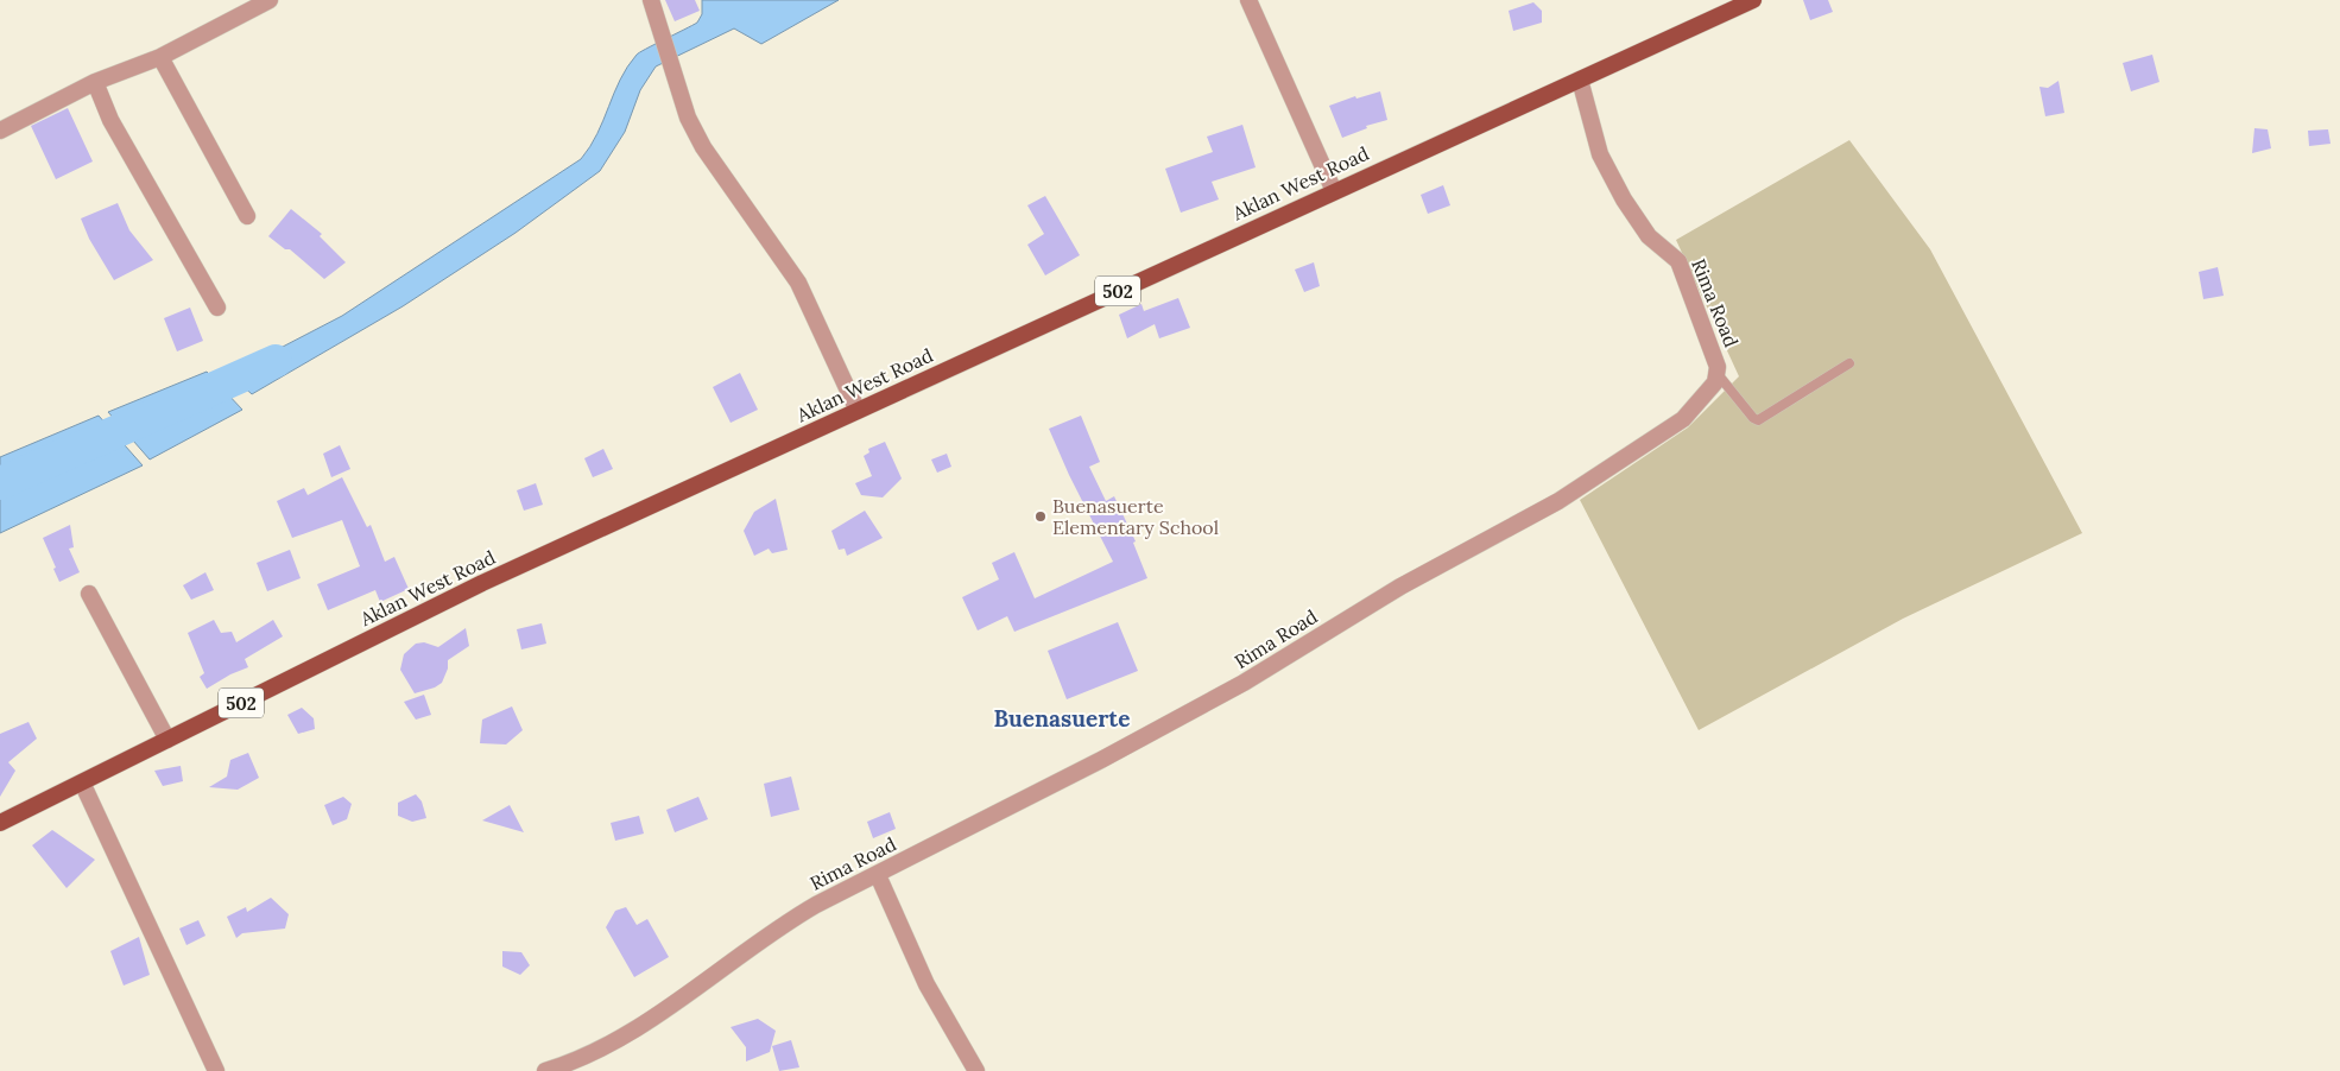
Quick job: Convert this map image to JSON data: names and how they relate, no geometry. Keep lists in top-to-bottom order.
{
  "streets": {
    "main road": ["Aklan West Road", "502"],
    "street": ["Rima Road"]
  },
  "crossings": [
    ["Aklan West Road", "Rima Road"]
  ],
  "districts": ["Buenasuerte"],
  "places": ["Buenasuerte Elementary School"]
}
